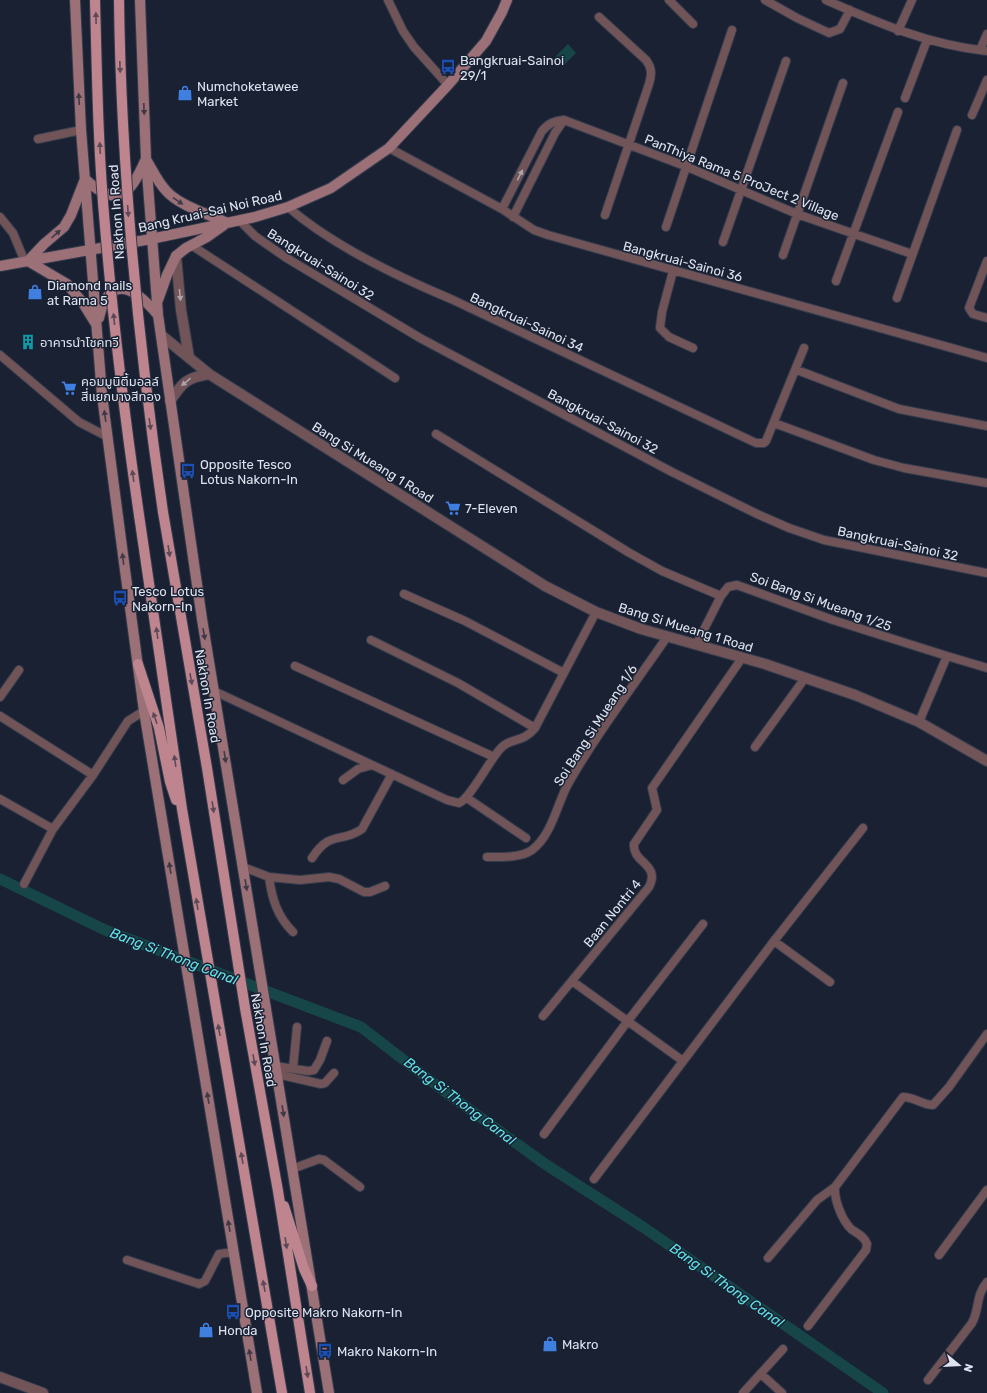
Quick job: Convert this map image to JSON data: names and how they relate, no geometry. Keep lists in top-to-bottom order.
{
  "streets": {
    "main road": ["Bang Kruai-Sai Noi Road", "Nakhon In Road"],
    "street": [
      "PanThiya Rama 5 ProJect 2 Village",
      "Bangkruai-Sainoi 36",
      "Bangkruai-Sainoi 32",
      "Bangkruai-Sainoi 34",
      "Bang Si Mueang 1 Road",
      "Soi Bang Si Mueang 1/25",
      "Soi Bang Si Mueang 1/6",
      "Baan Nontri 4"
    ]
  },
  "crossings": [
    ["Bang Kruai-Sai Noi Road", "Nakhon In Road"],
    ["Bang Kruai-Sai Noi Road", "Bangkruai-Sainoi 36"],
    ["Bang Kruai-Sai Noi Road", "Bangkruai-Sainoi 32"],
    ["Bang Kruai-Sai Noi Road", "Bangkruai-Sainoi 34"],
    ["Nakhon In Road", "Bang Si Mueang 1 Road"],
    ["Bang Si Mueang 1 Road", "Soi Bang Si Mueang 1/25"],
    ["Bang Si Mueang 1 Road", "Soi Bang Si Mueang 1/6"],
    ["Bang Si Mueang 1 Road", "Baan Nontri 4"]
  ],
  "water": ["Bang Si Thong Canal"],
  "places": {
    "bus stop": [
      "Bangkruai-Sainoi 29/1",
      "Opposite Tesco Lotus Nakorn-In",
      "Tesco Lotus Nakorn-In",
      "Opposite Makro Nakorn-In",
      "Makro Nakorn-In"
    ],
    "shop": [
      "Numchoketawee Market",
      "Diamond nails at Rama 5",
      "Honda",
      "Makro"
    ],
    "building": ["อาคารนำโชคทวี"],
    "supermarket": ["คอมมูนิตี้มอลล์ สี่แยกบางสีทอง", "7-Eleven"]
  },
  "north": "right"
}
